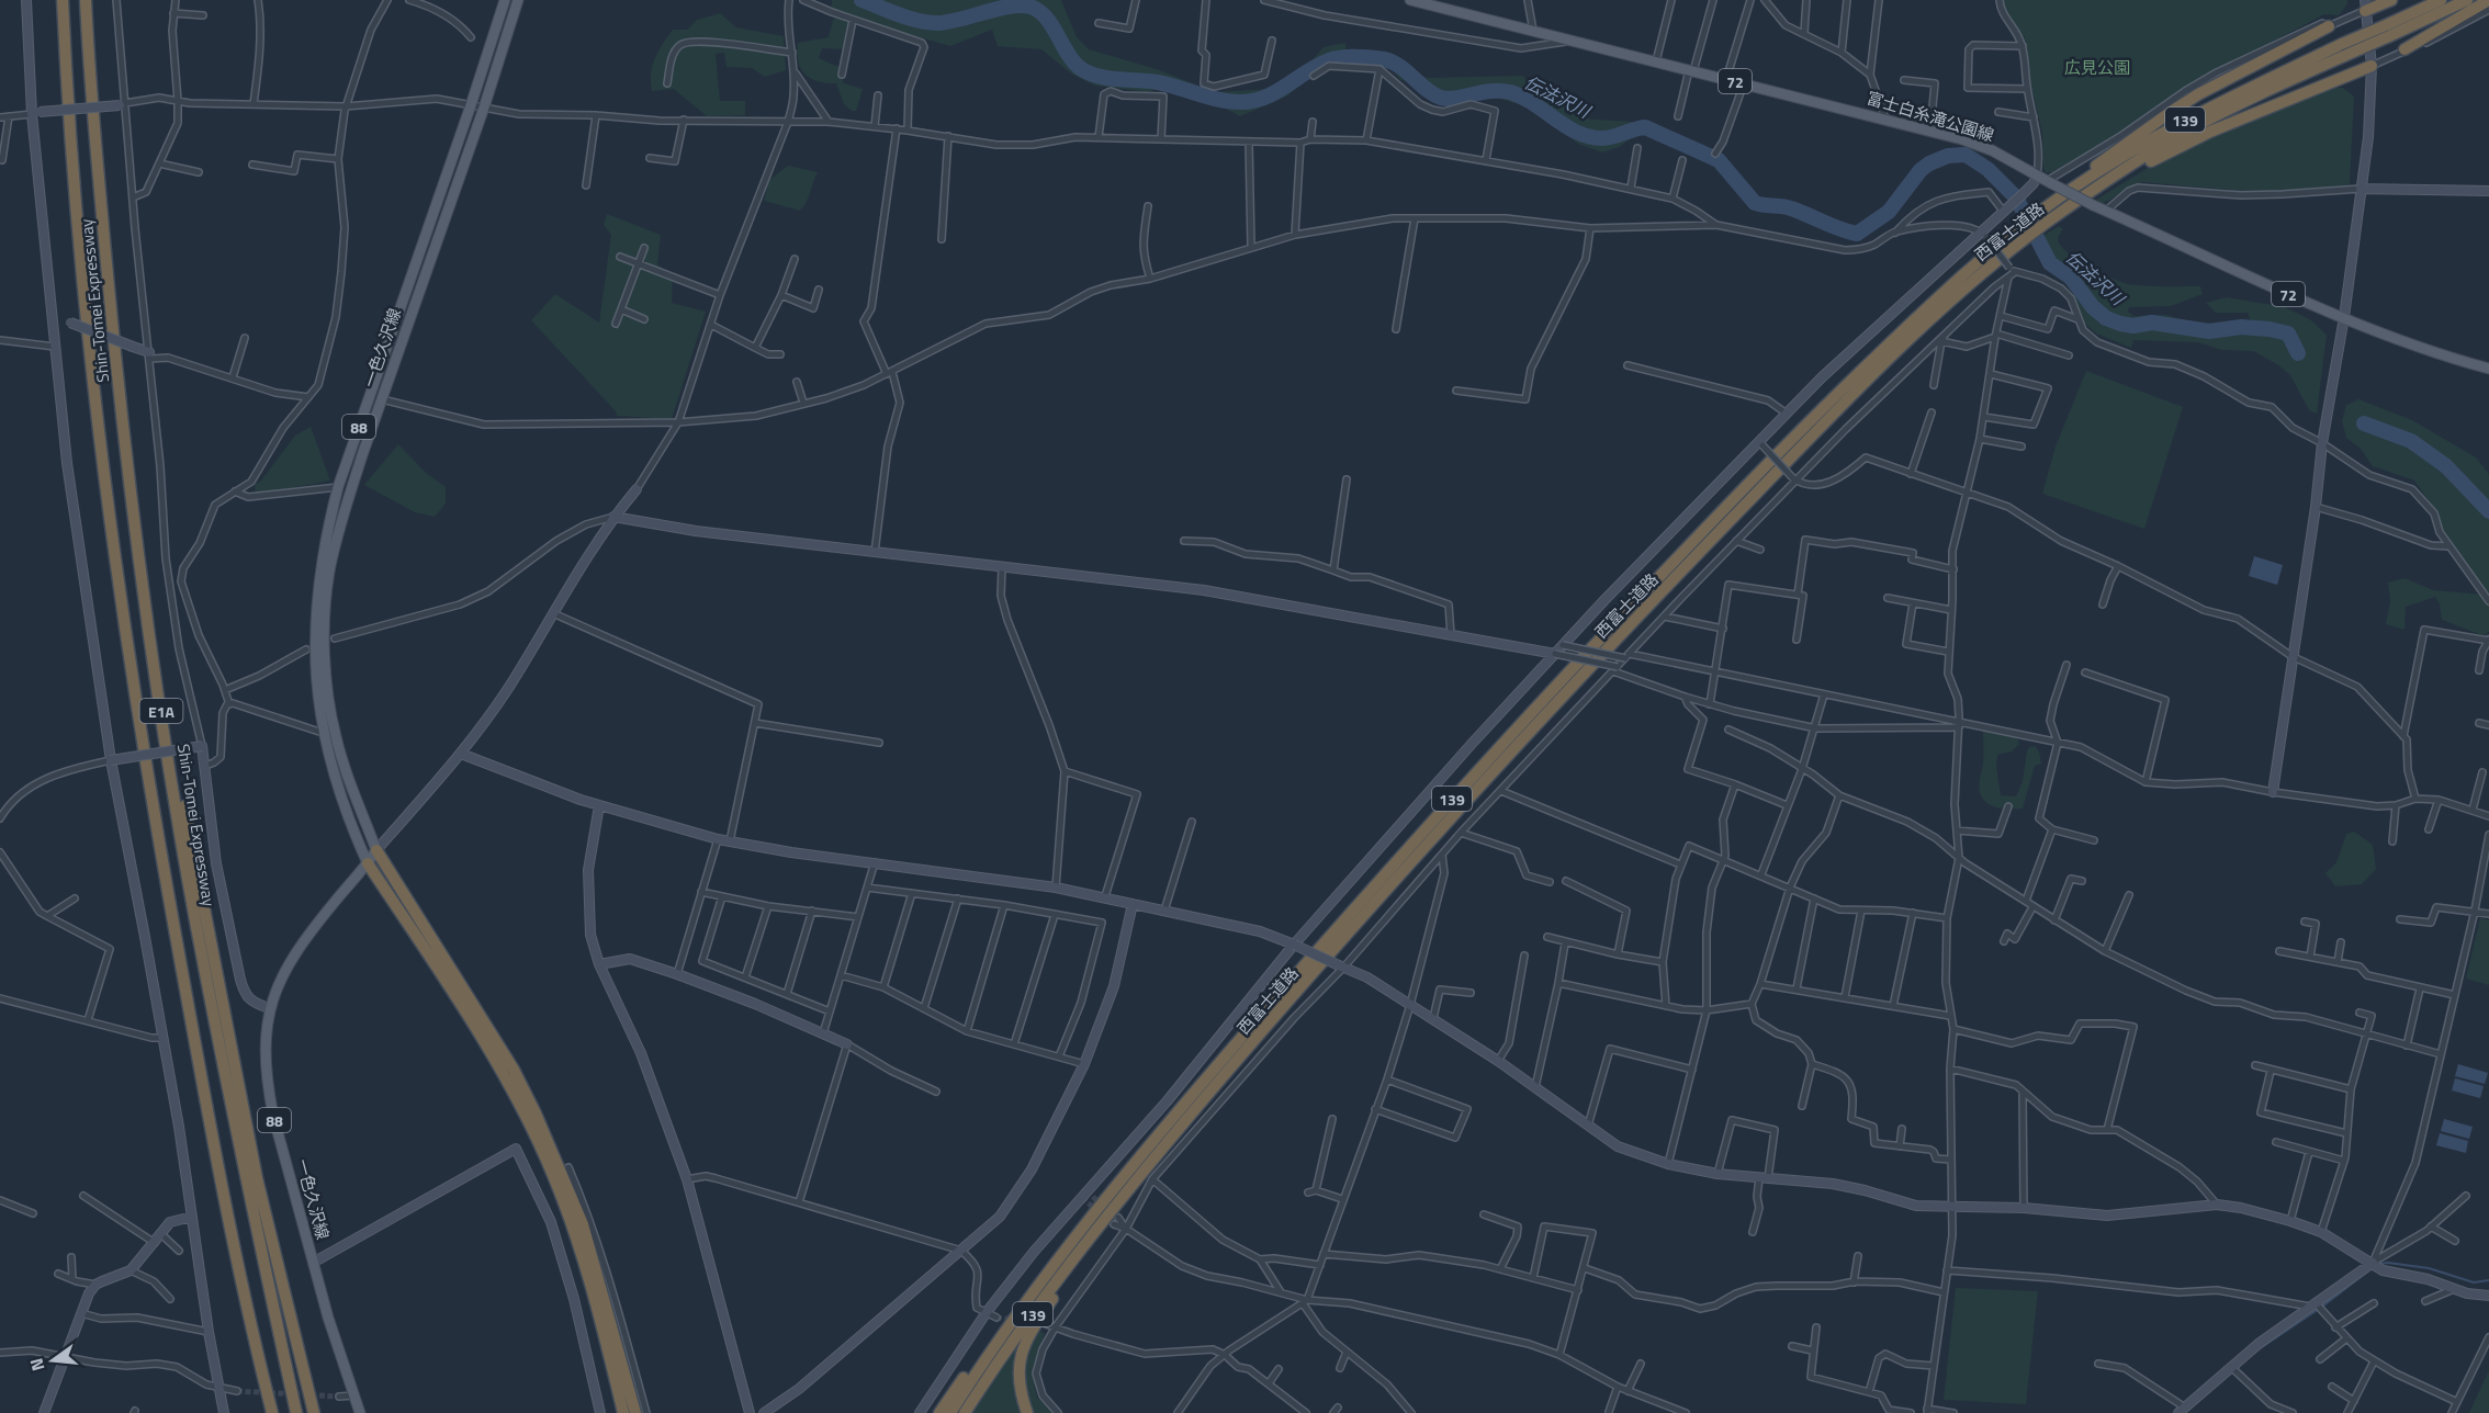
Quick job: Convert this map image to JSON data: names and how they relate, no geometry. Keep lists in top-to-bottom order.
{
  "streets": {
    "highway": [
      "139",
      "西富士道路",
      "Shin-Tomei Expressway",
      "E1A"
    ],
    "main road": [
      "72",
      "富士白糸滝公園線",
      "一色久沢線",
      "88"
    ]
  },
  "water": ["伝法沢川"],
  "parks": ["広見公園"],
  "north": "left"
}
